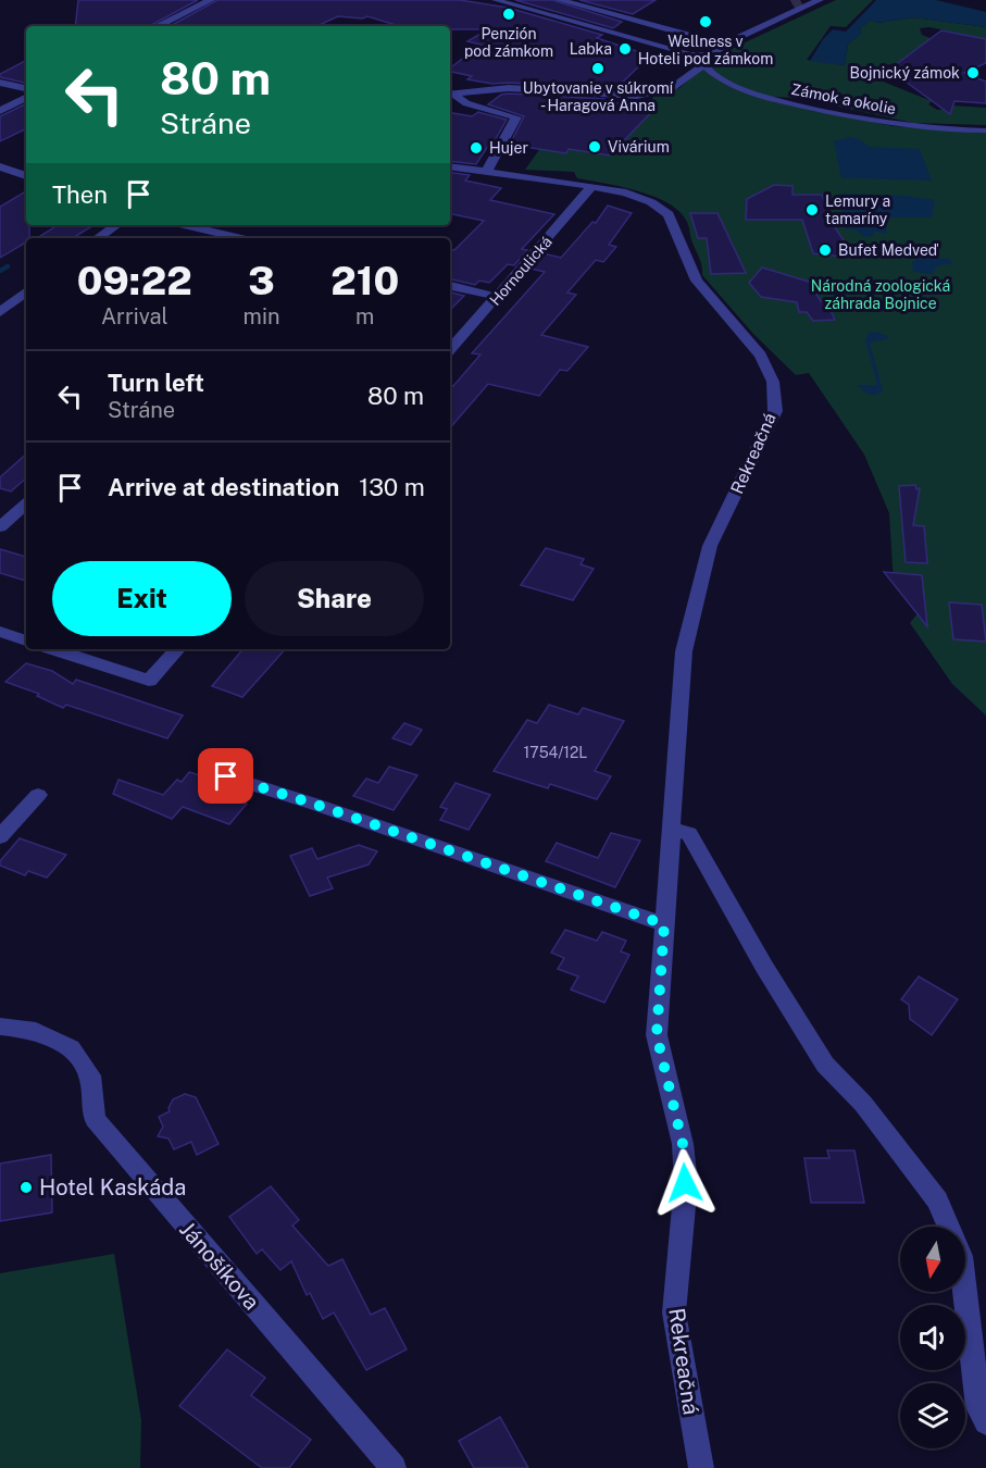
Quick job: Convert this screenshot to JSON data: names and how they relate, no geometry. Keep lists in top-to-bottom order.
{
  "streets": {
    "street": [
      "Zámok a okolie",
      "Hornoulická",
      "Rekreačná",
      "Jánošíkova"
    ]
  },
  "crossings": [
    ["Hornoulická", "Rekreačná"]
  ],
  "parks": ["Národná zoologická záhrada Bojnice"],
  "places": [
    "Penzión pod zámkom",
    "Wellness v Hoteli pod zámkom",
    "Labka",
    "Ubytovanie v súkromí - Haragová Anna",
    "Bojnický zámok",
    "Vivárium",
    "Hujer",
    "Lemury a tamaríny",
    "Bufet Medveď",
    "Hotel Kaskáda"
  ],
  "house_numbers": ["1754/12L"],
  "north": "bottom",
  "page": {
    "turn": ["80 m", "Stráne"],
    "then": "Then",
    "eta": [
      "09:22",
      "Arrival",
      "3",
      "min",
      "210",
      "m"
    ],
    "list": [
      {
        "name": "Turn left",
        "note": "Stráne",
        "value": "80 m"
      },
      {
        "name": "Arrive at destination",
        "value": "130 m"
      }
    ],
    "buttons": ["Exit", "Share"]
  }
}
